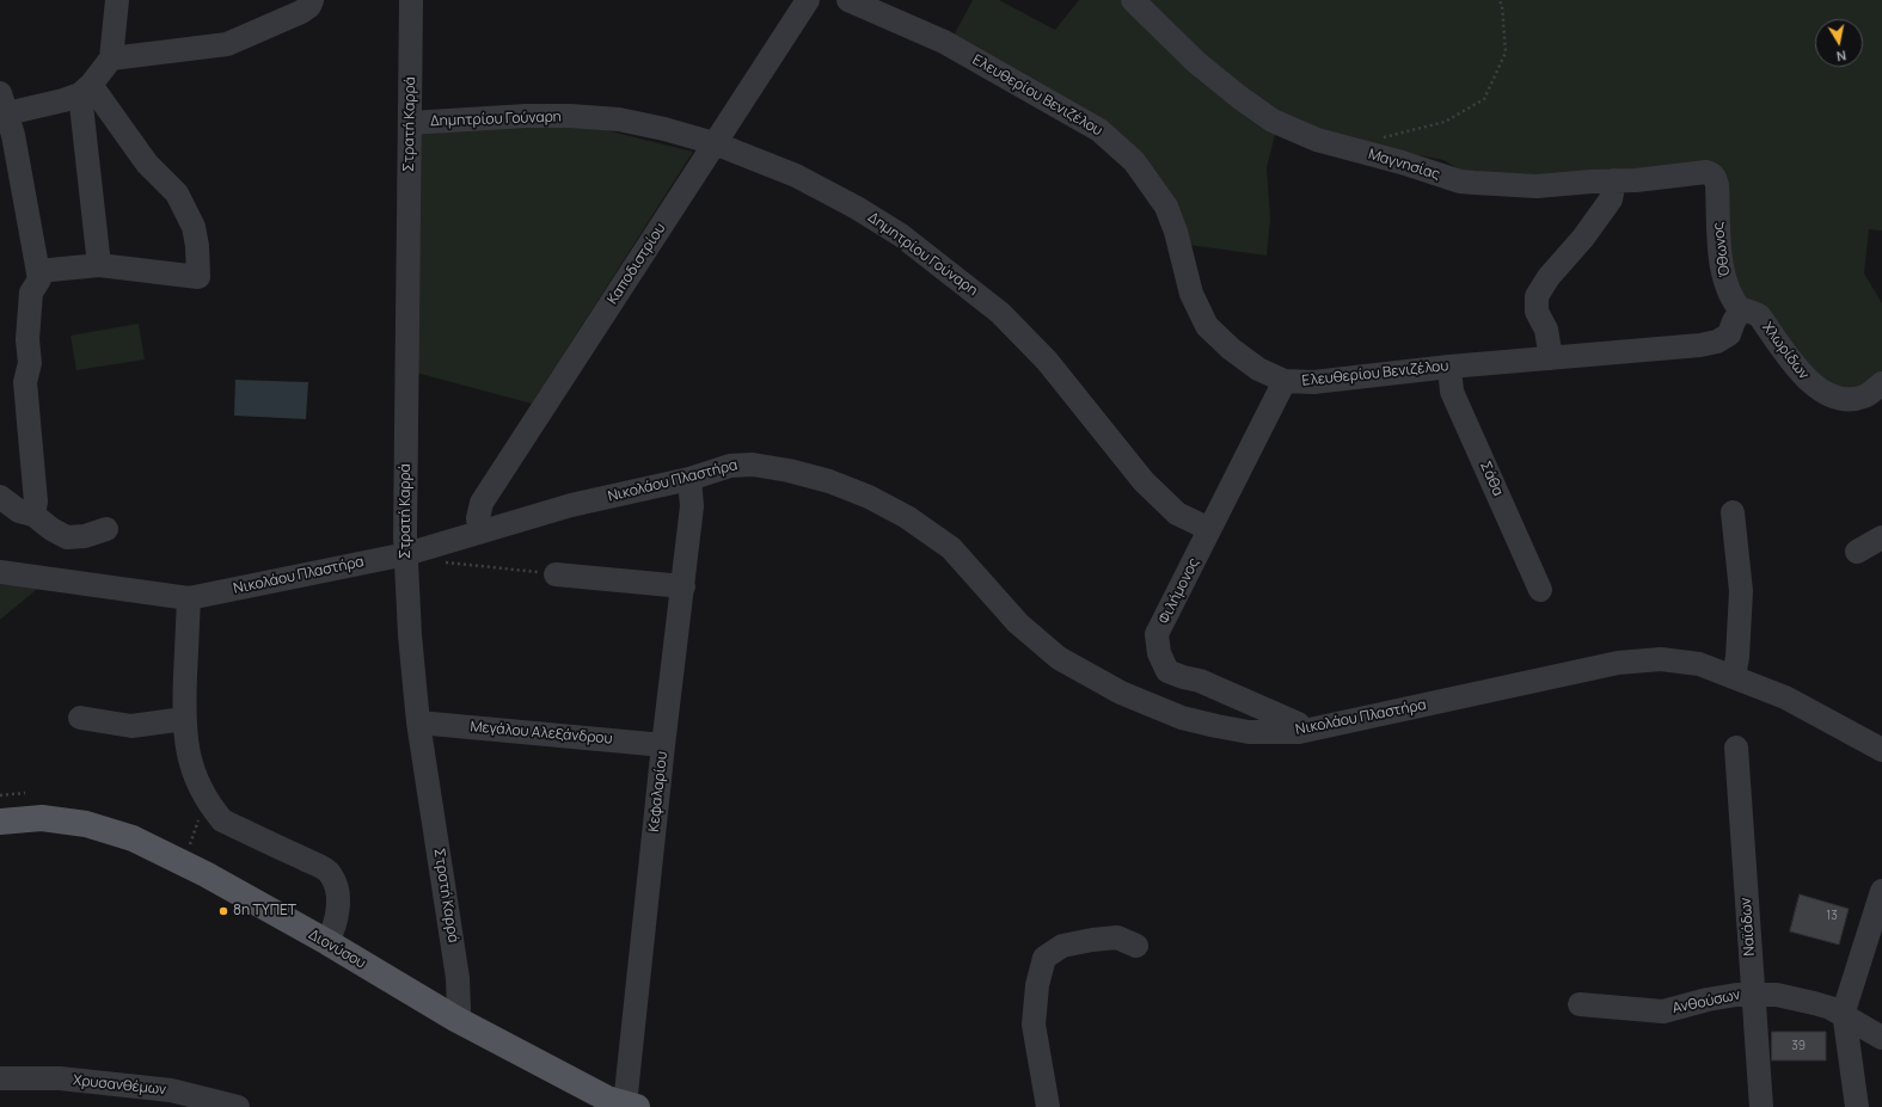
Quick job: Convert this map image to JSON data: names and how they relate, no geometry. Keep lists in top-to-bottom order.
{
  "streets": {
    "main road": ["Διονύσου"],
    "street": [
      "Ελευθερίου Βενιζέλου",
      "Δημητρίου Γούναρη",
      "Στρατή Καρρά",
      "Μαγνησίας",
      "Όθωνος",
      "Καποδιστρίου",
      "Χλωρίδων",
      "Σάθα",
      "Νικολάου Πλαστήρα",
      "Φιλήμονος",
      "Μεγάλου Αλεξάνδρου",
      "Κεφαλαρίου",
      "Ναϊάδων",
      "Ανθούσων",
      "Χρυσανθέμων"
    ]
  },
  "crossings": [
    ["Ελευθερίου Βενιζέλου", "Όθωνος"],
    ["Ελευθερίου Βενιζέλου", "Χλωρίδων"],
    ["Ελευθερίου Βενιζέλου", "Σάθα"],
    ["Ελευθερίου Βενιζέλου", "Φιλήμονος"],
    ["Δημητρίου Γούναρη", "Στρατή Καρρά"],
    ["Δημητρίου Γούναρη", "Καποδιστρίου"],
    ["Δημητρίου Γούναρη", "Φιλήμονος"],
    ["Στρατή Καρρά", "Νικολάου Πλαστήρα"],
    ["Στρατή Καρρά", "Μεγάλου Αλεξάνδρου"],
    ["Στρατή Καρρά", "Διονύσου"],
    ["Μαγνησίας", "Όθωνος"],
    ["Όθωνος", "Χλωρίδων"],
    ["Καποδιστρίου", "Νικολάου Πλαστήρα"],
    ["Νικολάου Πλαστήρα", "Φιλήμονος"],
    ["Νικολάου Πλαστήρα", "Κεφαλαρίου"],
    ["Μεγάλου Αλεξάνδρου", "Κεφαλαρίου"],
    ["Κεφαλαρίου", "Διονύσου"],
    ["Ναϊάδων", "Ανθούσων"]
  ],
  "places": ["8η ΤΥΠΕΤ"],
  "house_numbers": ["13", "39"],
  "north": "bottom"
}
